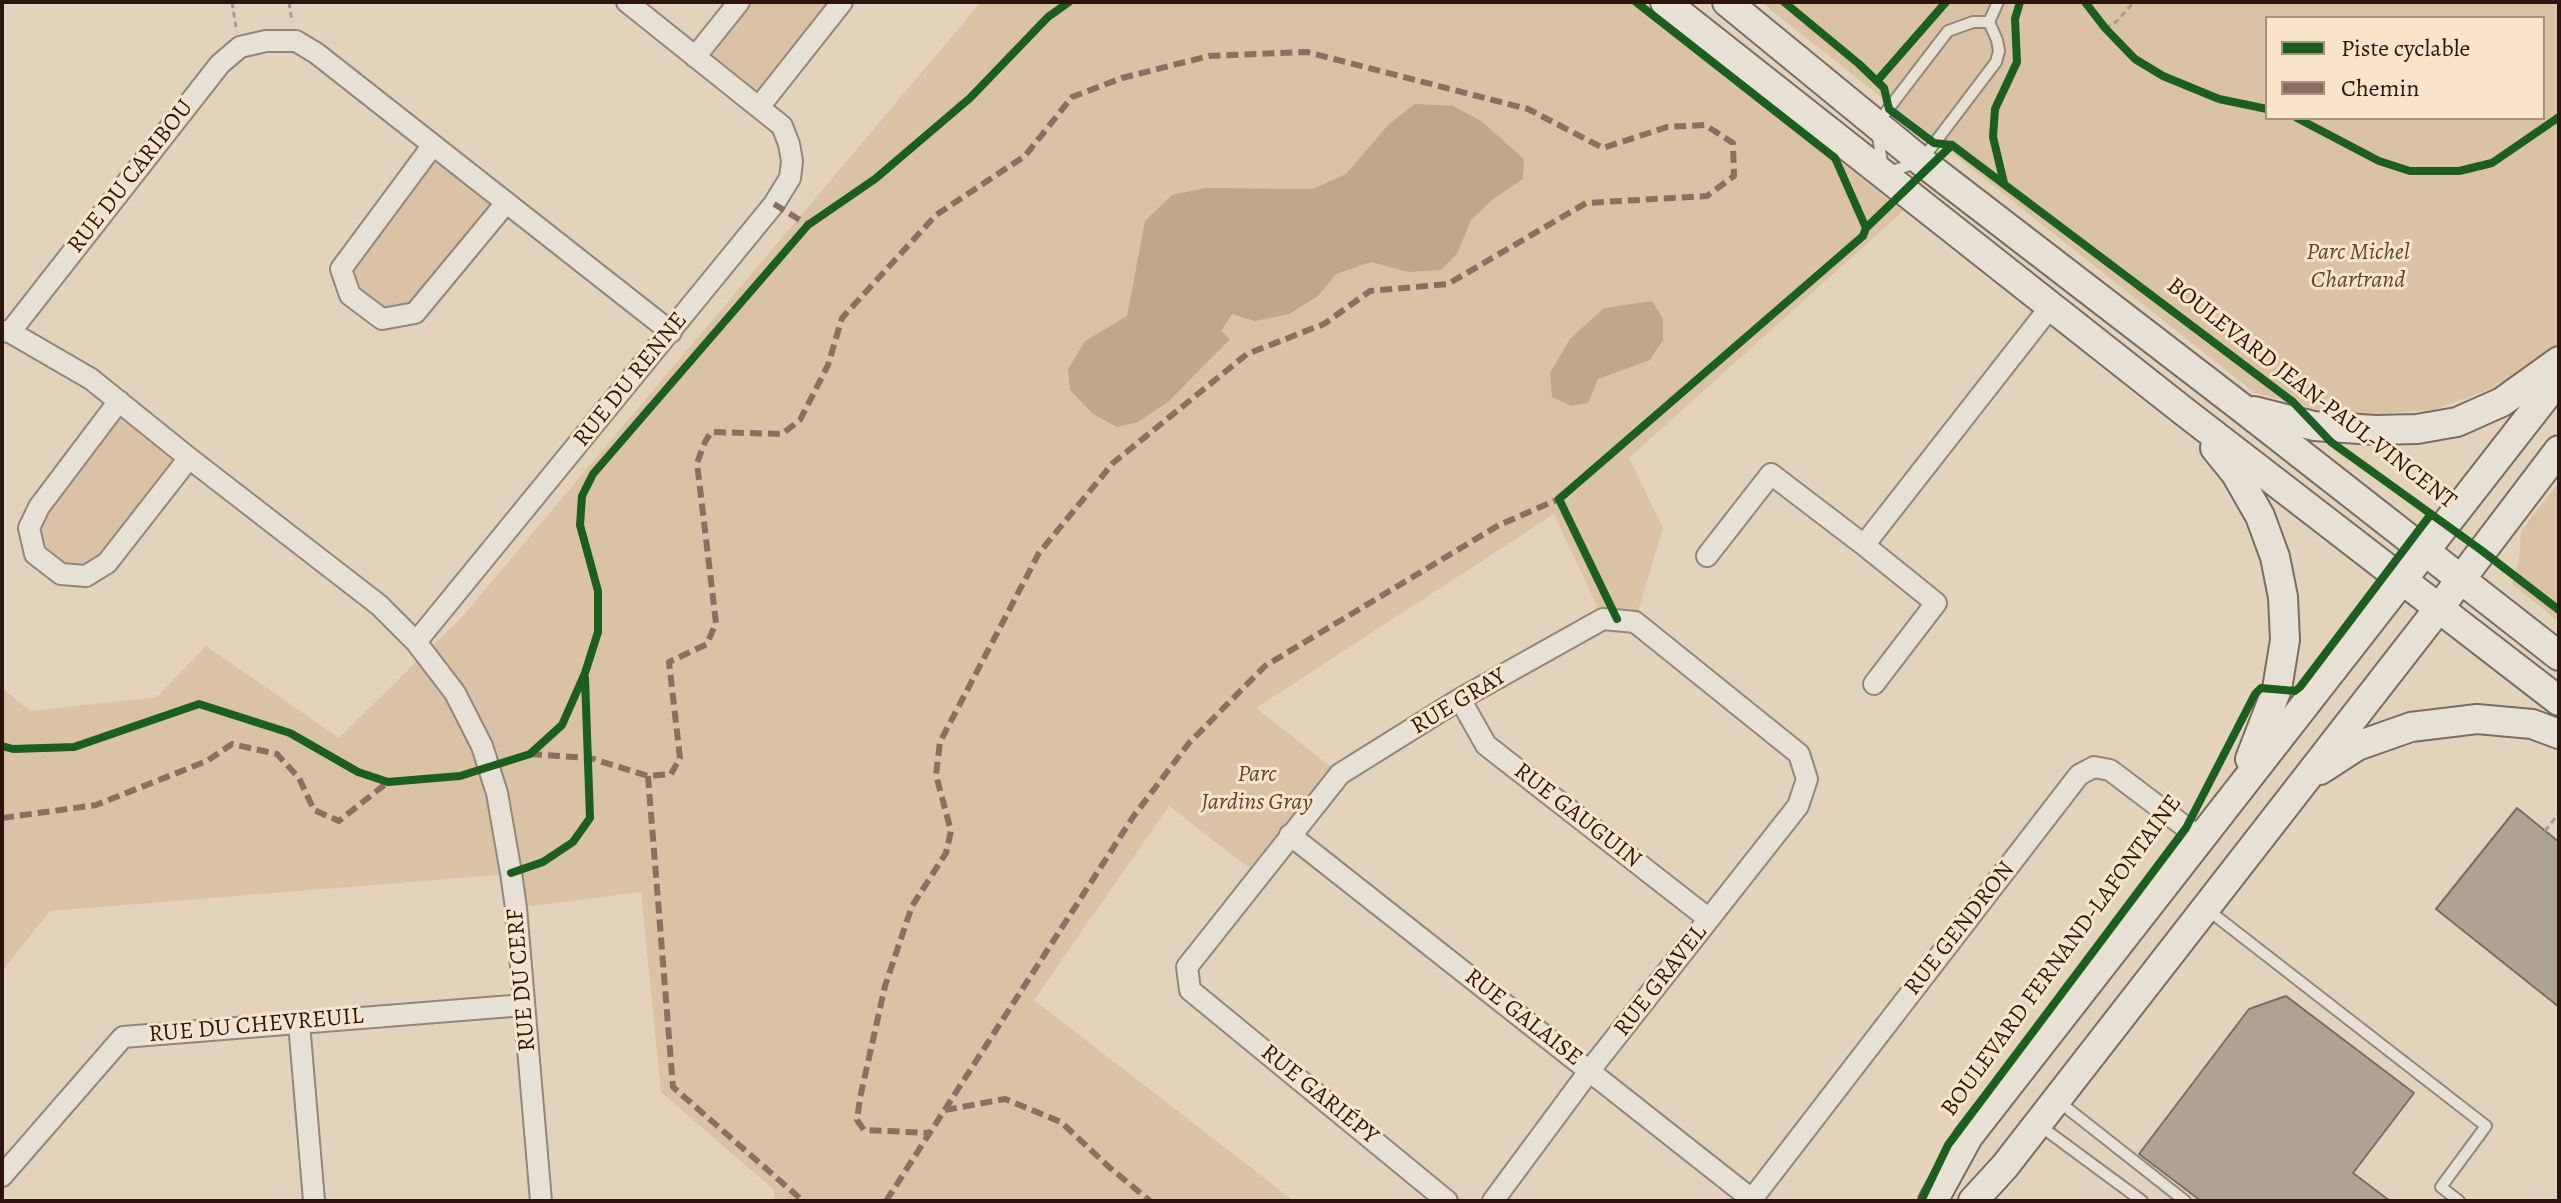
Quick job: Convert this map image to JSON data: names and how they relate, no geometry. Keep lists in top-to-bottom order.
{
  "streets": {
    "street": [
      "RUE DU CARIBOU",
      "RUE DU RENNE",
      "RUE GRAY",
      "RUE GAUGUIN",
      "RUE GENDRON",
      "BOULEVARD FERNAND-LAFONTAINE",
      "RUE DU CERF",
      "RUE GRAVEL",
      "RUE GALAISE",
      "RUE DU CHEVREUIL",
      "RUE GARIÉPY"
    ],
    "cycle path": ["BOULEVARD JEAN-PAUL-VINCENT"]
  },
  "crossings": [
    ["RUE DU CARIBOU", "RUE DU CERF"],
    ["RUE DU RENNE", "RUE DU CERF"],
    ["RUE GRAY", "RUE GAUGUIN"],
    ["RUE GRAY", "RUE GRAVEL"],
    ["RUE GRAY", "RUE GALAISE"],
    ["RUE GRAY", "RUE GARIÉPY"],
    ["RUE GAUGUIN", "RUE GRAVEL"],
    ["RUE GENDRON", "BOULEVARD FERNAND-LAFONTAINE"],
    ["RUE GENDRON", "RUE GALAISE"],
    ["RUE DU CERF", "RUE DU CHEVREUIL"],
    ["RUE GRAVEL", "RUE GALAISE"]
  ],
  "parks": ["Parc Michel Chartrand", "Parc Jardins Gray"],
  "legend": ["Piste cyclable", "Chemin"]
}
